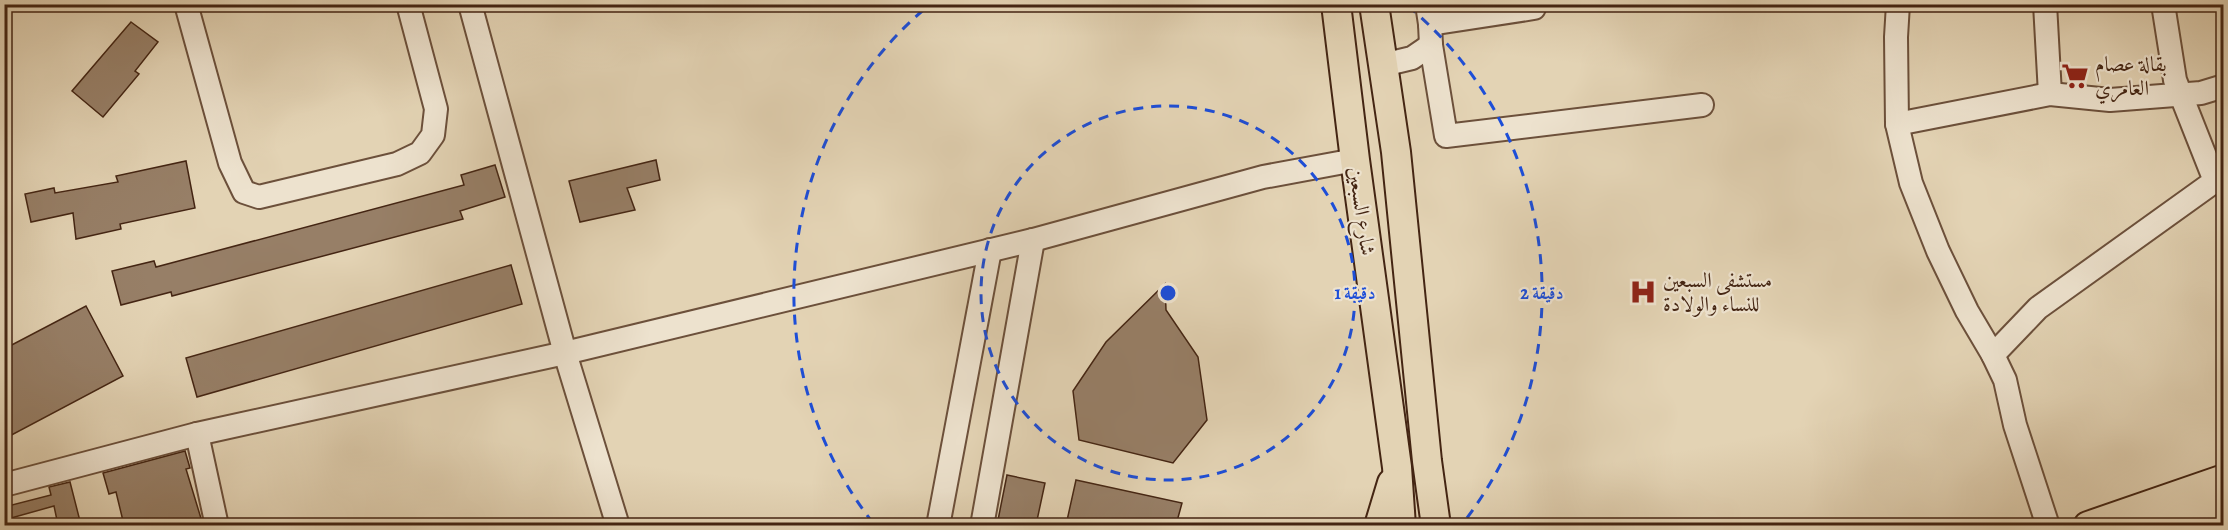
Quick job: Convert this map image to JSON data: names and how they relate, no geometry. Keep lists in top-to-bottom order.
{
  "streets": {
    "main road": ["شارع السبعين"]
  },
  "places": {
    "supermarket": ["بقالة عصام العامري"],
    "hospital": ["مستشفى السبعين للنساء والولادة"]
  },
  "rings": ["1 دقيقة", "2 دقيقة"]
}
